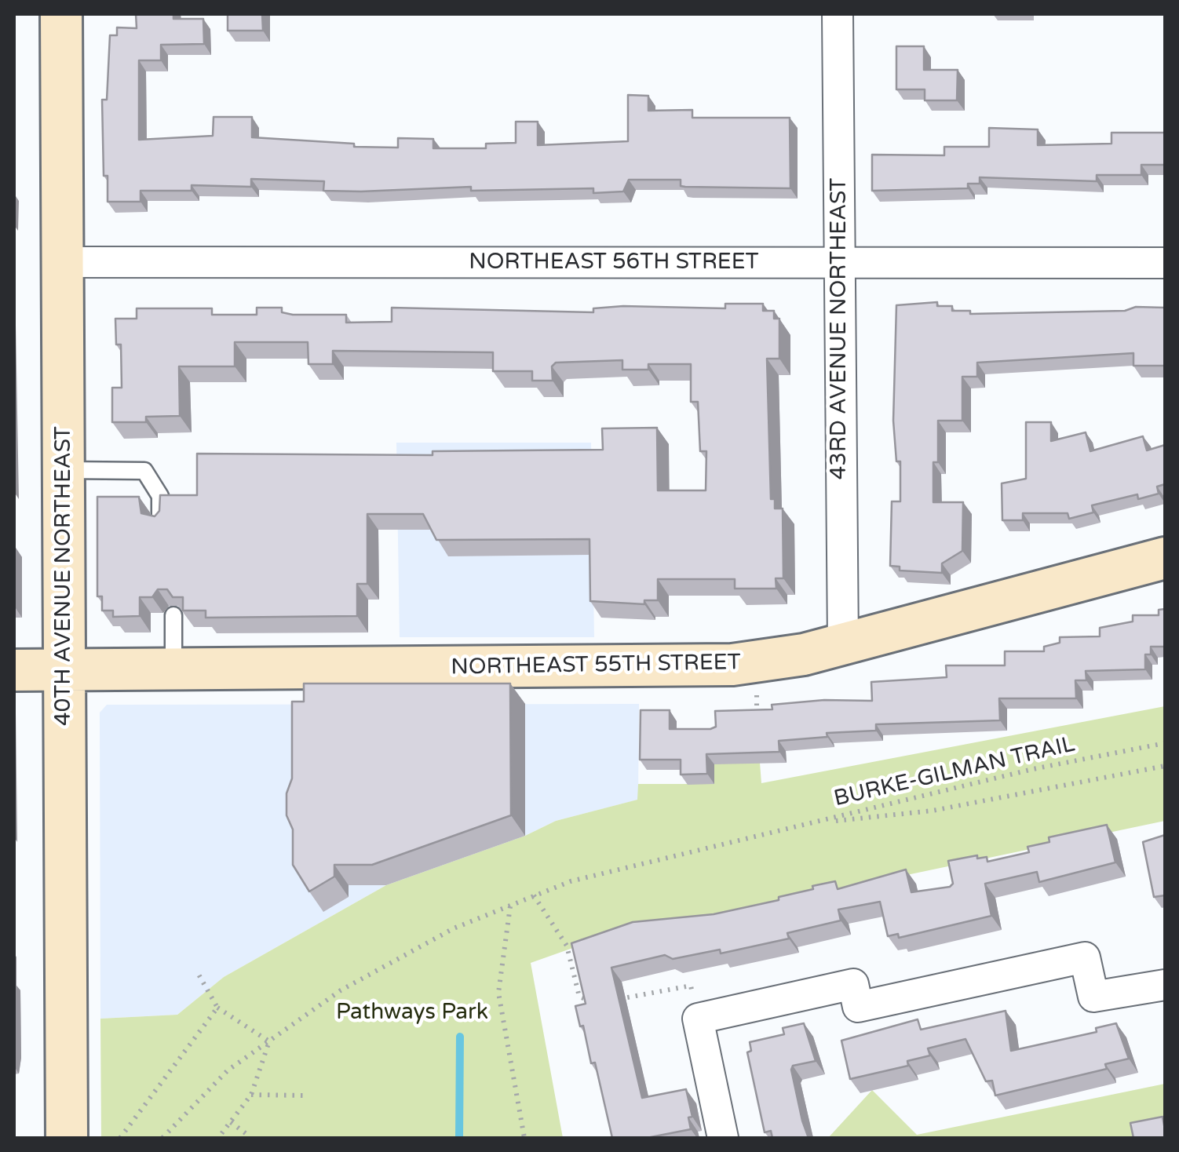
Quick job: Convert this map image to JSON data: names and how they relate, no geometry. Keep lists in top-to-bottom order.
{
  "streets": {
    "main road": ["40TH AVENUE NORTHEAST", "NORTHEAST 55TH STREET"],
    "street": ["NORTHEAST 56TH STREET", "43RD AVENUE NORTHEAST"],
    "path": ["BURKE-GILMAN TRAIL"]
  },
  "crossings": [
    ["NORTHEAST 56TH STREET", "43RD AVENUE NORTHEAST"],
    ["NORTHEAST 56TH STREET", "40TH AVENUE NORTHEAST"],
    ["43RD AVENUE NORTHEAST", "NORTHEAST 55TH STREET"],
    ["40TH AVENUE NORTHEAST", "NORTHEAST 55TH STREET"]
  ],
  "parks": ["Pathways Park"]
}
